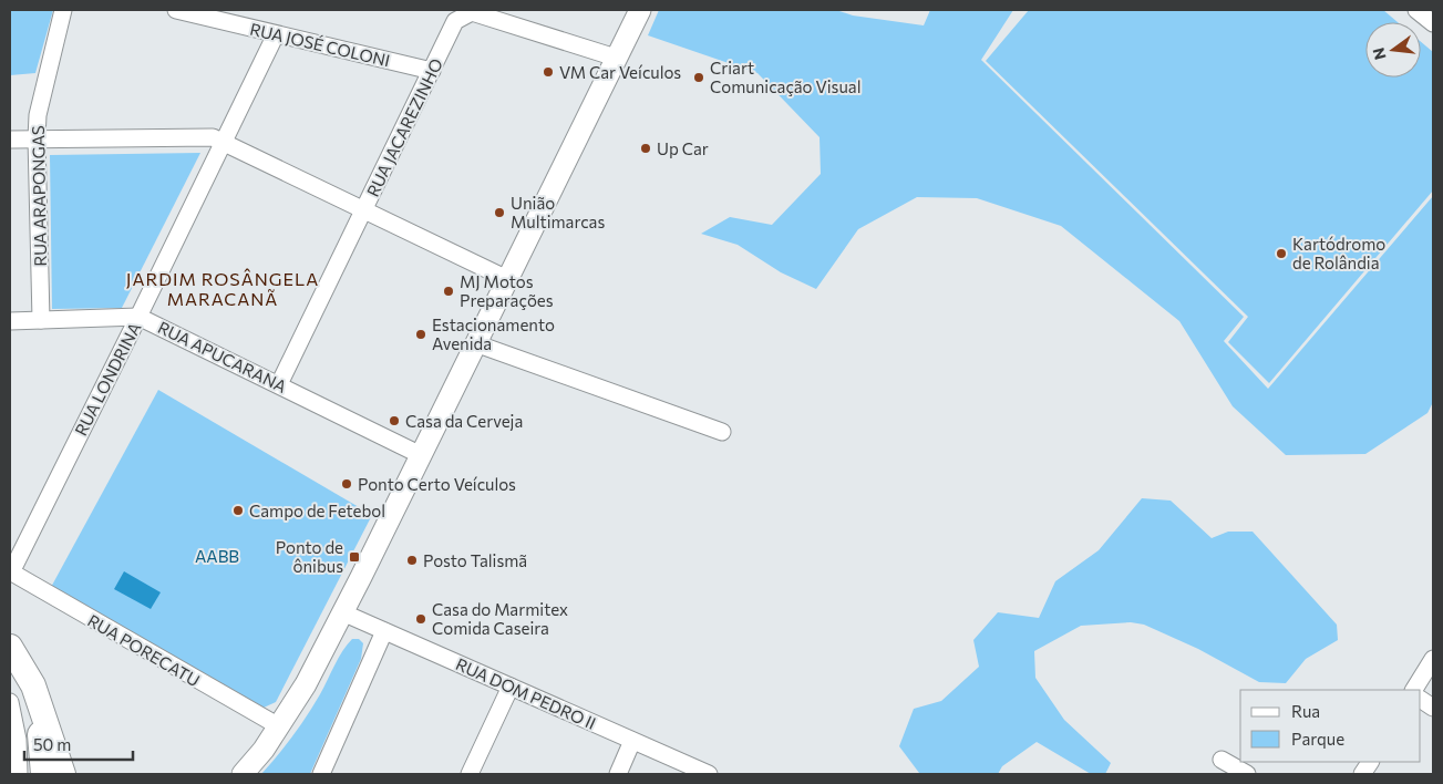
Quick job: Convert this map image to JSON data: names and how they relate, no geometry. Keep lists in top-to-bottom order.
{
  "streets": {
    "street": [
      "RUA JOSÉ COLONI",
      "RUA JACAREZINHO",
      "RUA ARAPONGAS",
      "RUA APUCARANA",
      "RUA LONDRINA",
      "RUA PORECATU",
      "RUA DOM PEDRO II"
    ]
  },
  "crossings": [
    ["RUA JOSÉ COLONI", "RUA JACAREZINHO"],
    ["RUA JOSÉ COLONI", "RUA LONDRINA"],
    ["RUA JACAREZINHO", "RUA APUCARANA"],
    ["RUA ARAPONGAS", "RUA APUCARANA"],
    ["RUA APUCARANA", "RUA LONDRINA"],
    ["RUA LONDRINA", "RUA PORECATU"]
  ],
  "districts": ["JARDIM ROSÂNGELA MARACANÃ"],
  "parks": ["AABB"],
  "places": {
    "other": [
      "VM Car Veículos",
      "Criart Comunicação Visual",
      "Up Car",
      "União Multimarcas",
      "Kartódromo de Rolândia",
      "MJ Motos Preparações",
      "Estacionamento Avenida",
      "Casa da Cerveja",
      "Ponto Certo Veículos",
      "Campo de Fetebol",
      "Posto Talismã",
      "Casa do Marmitex Comida Caseira"
    ],
    "transit": ["Ponto de ônibus"]
  },
  "legend": ["Rua", "Parque"],
  "scale_bar": "50 m",
  "north": "left"
}
